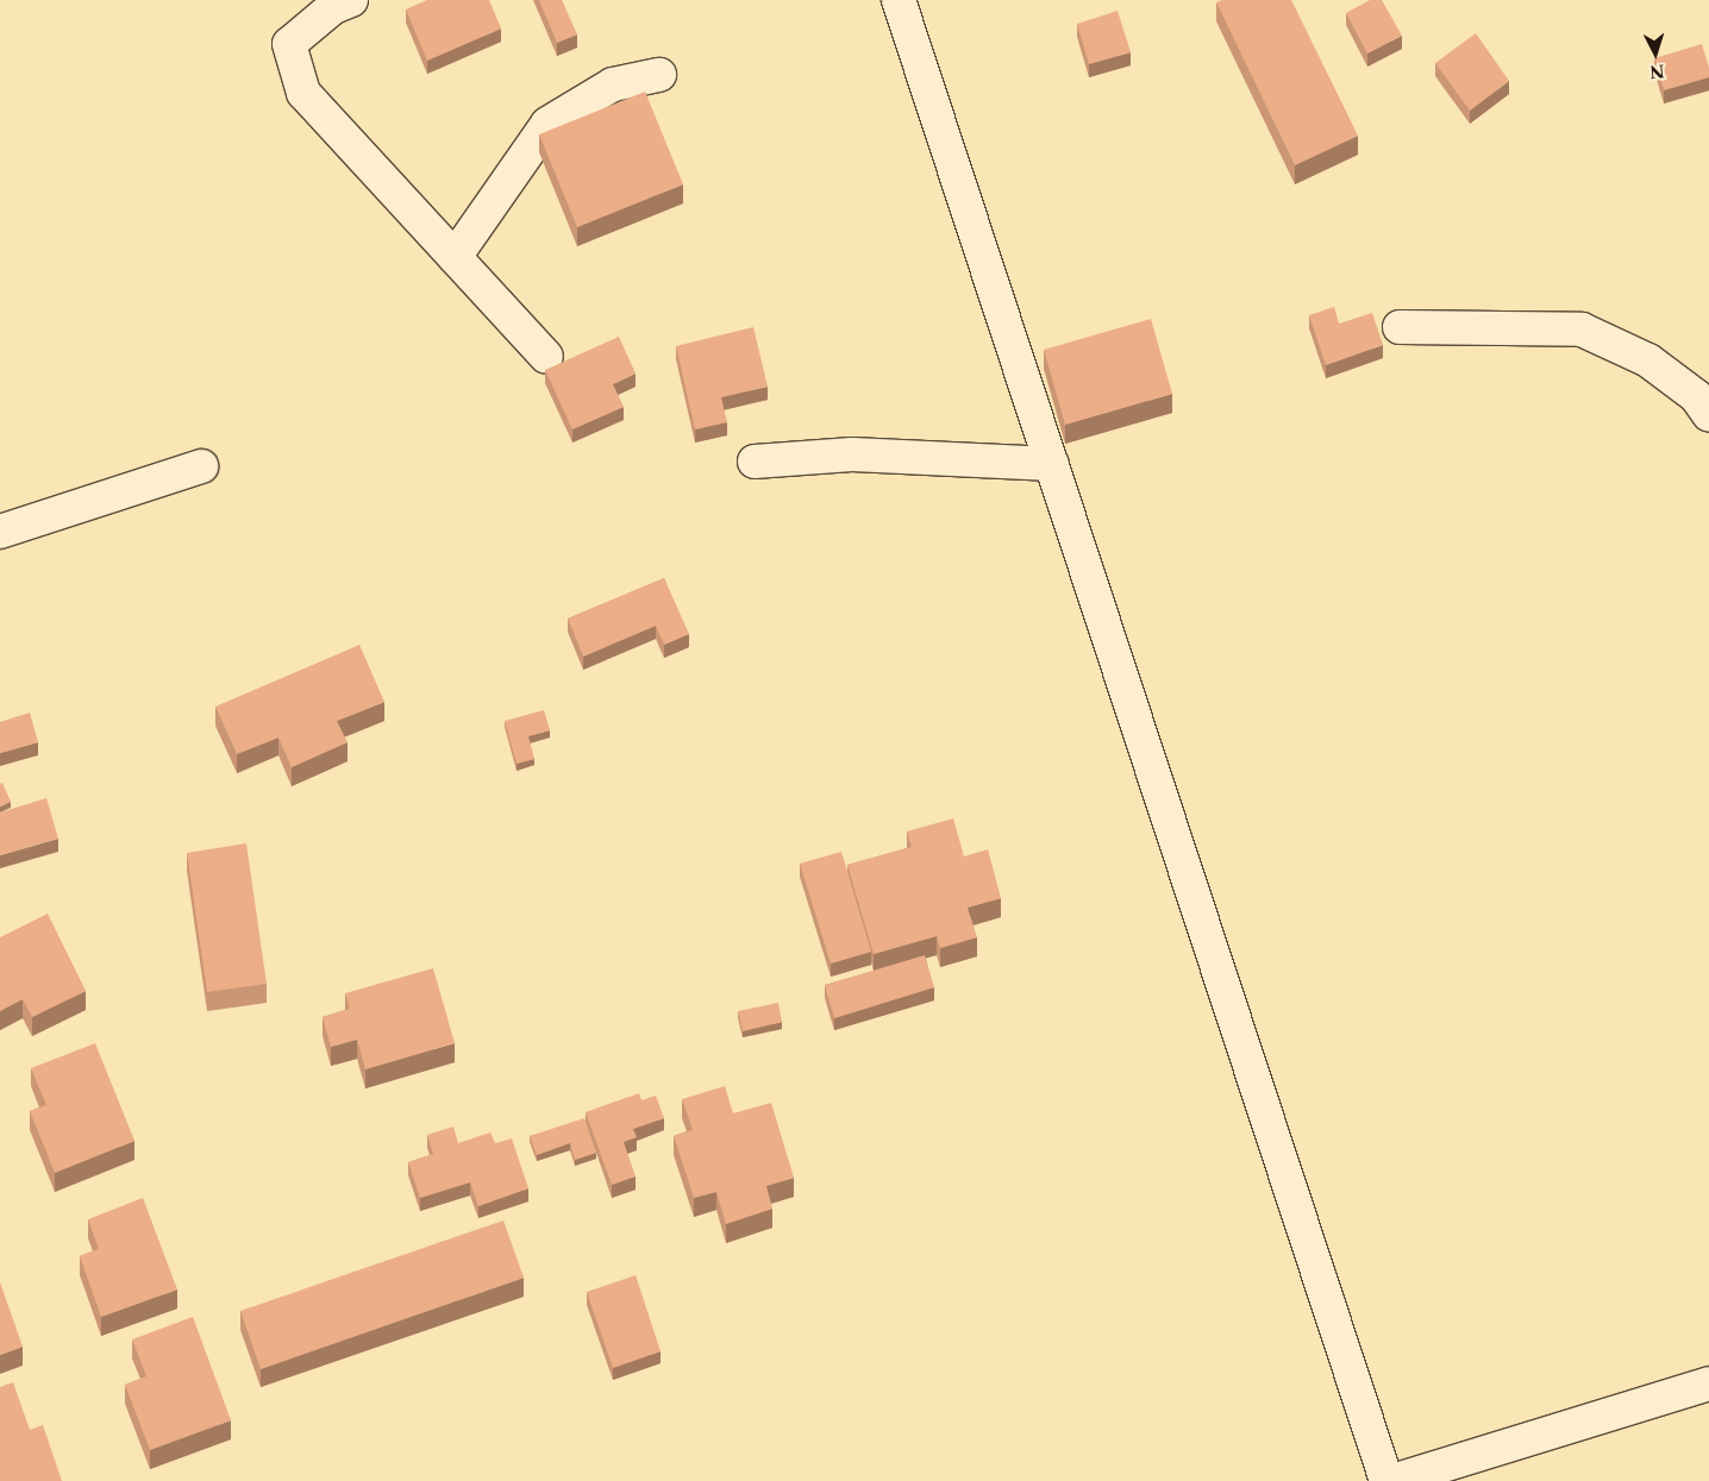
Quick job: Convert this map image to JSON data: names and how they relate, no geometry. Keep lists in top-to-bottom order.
{
  "north": "bottom"
}
